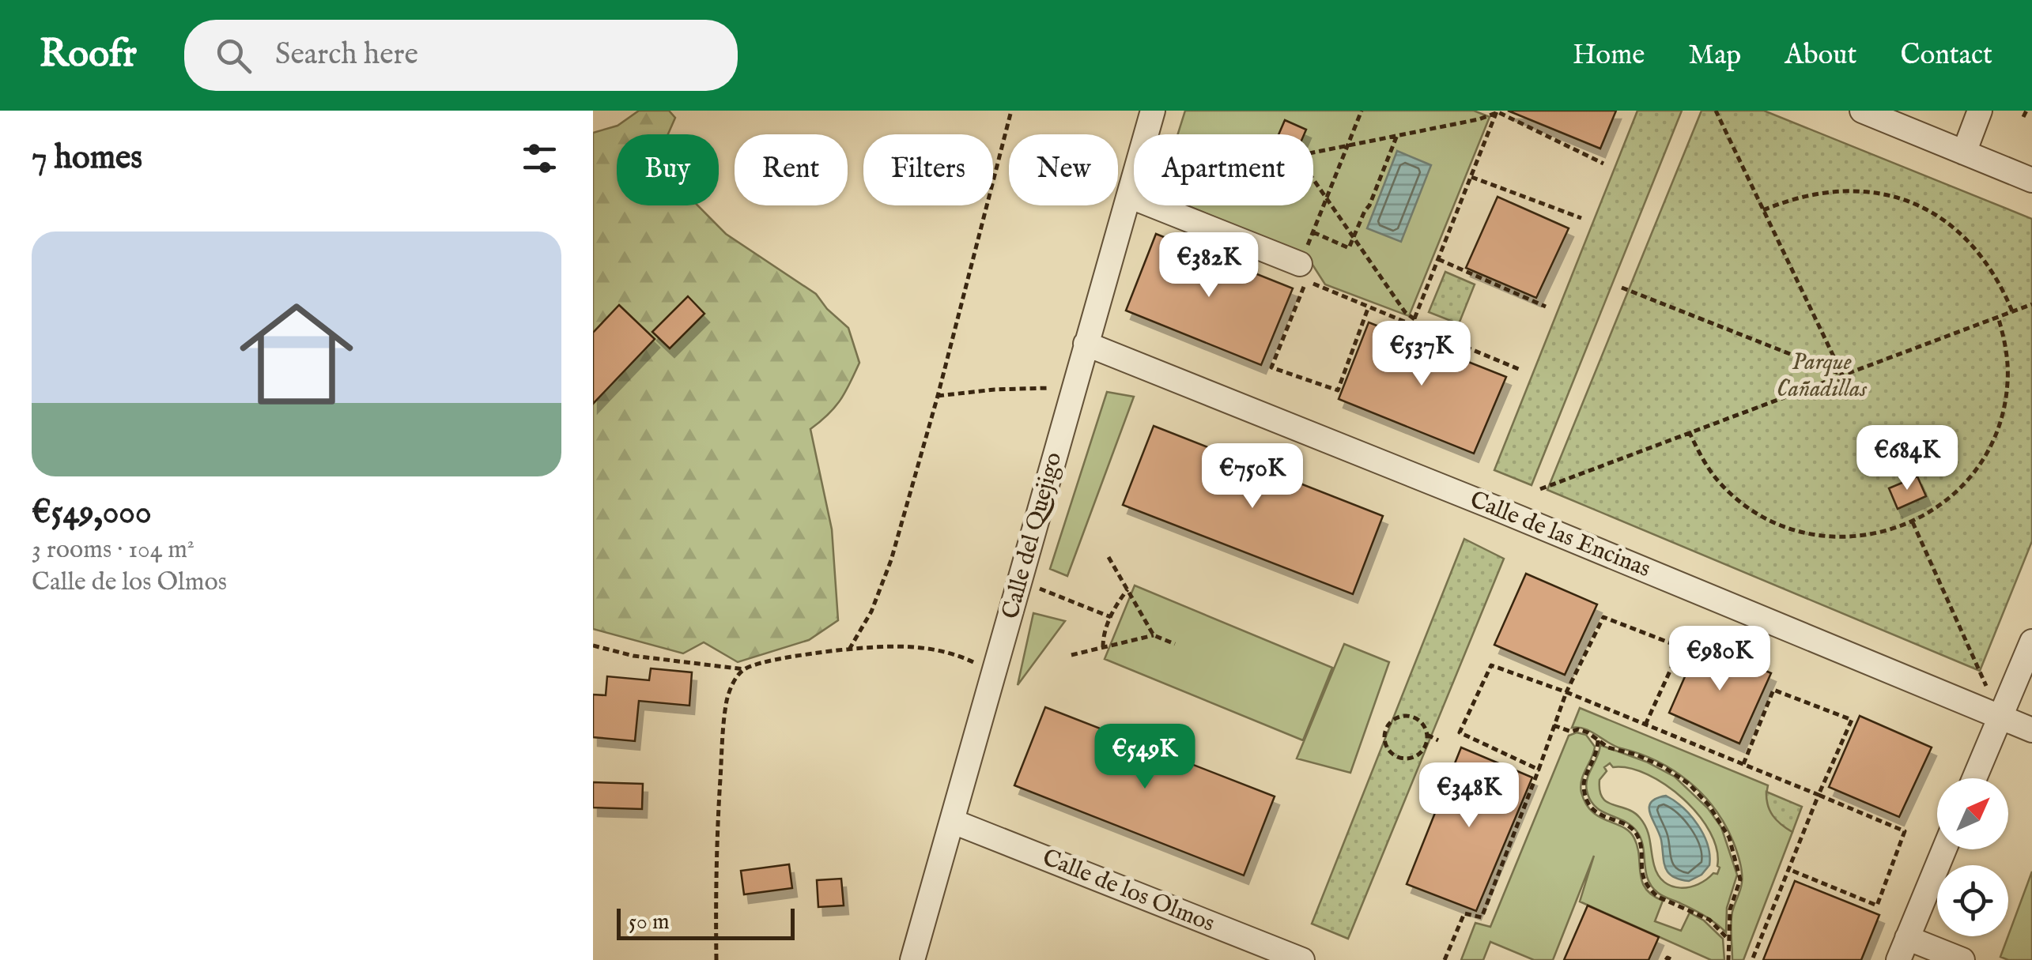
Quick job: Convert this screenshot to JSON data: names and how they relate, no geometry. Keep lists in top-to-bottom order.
{
  "streets": {
    "street": ["Calle de las Encinas", "Calle del Quejigo", "Calle de los Olmos"]
  },
  "crossings": [
    ["Calle de las Encinas", "Calle del Quejigo"],
    ["Calle del Quejigo", "Calle de los Olmos"]
  ],
  "parks": ["Parque Cañadillas"],
  "scale_bar": "50 m",
  "north": "top right",
  "page": {
    "header": "Roofr",
    "search": "Search here",
    "nav": [
      "Home",
      "Map",
      "About",
      "Contact"
    ],
    "heading": "7 homes",
    "chip": [
      "Buy",
      "Rent",
      "Filters",
      "New",
      "Apartment"
    ],
    "list": [
      {
        "name": "€549,000",
        "note": "3 rooms · 104 m² · Calle de los Olmos"
      }
    ],
    "price": [
      "€382K",
      "€537K",
      "€684K",
      "€750K",
      "€980K",
      "€549K",
      "€348K"
    ],
    "scale": "50 m"
  }
}
